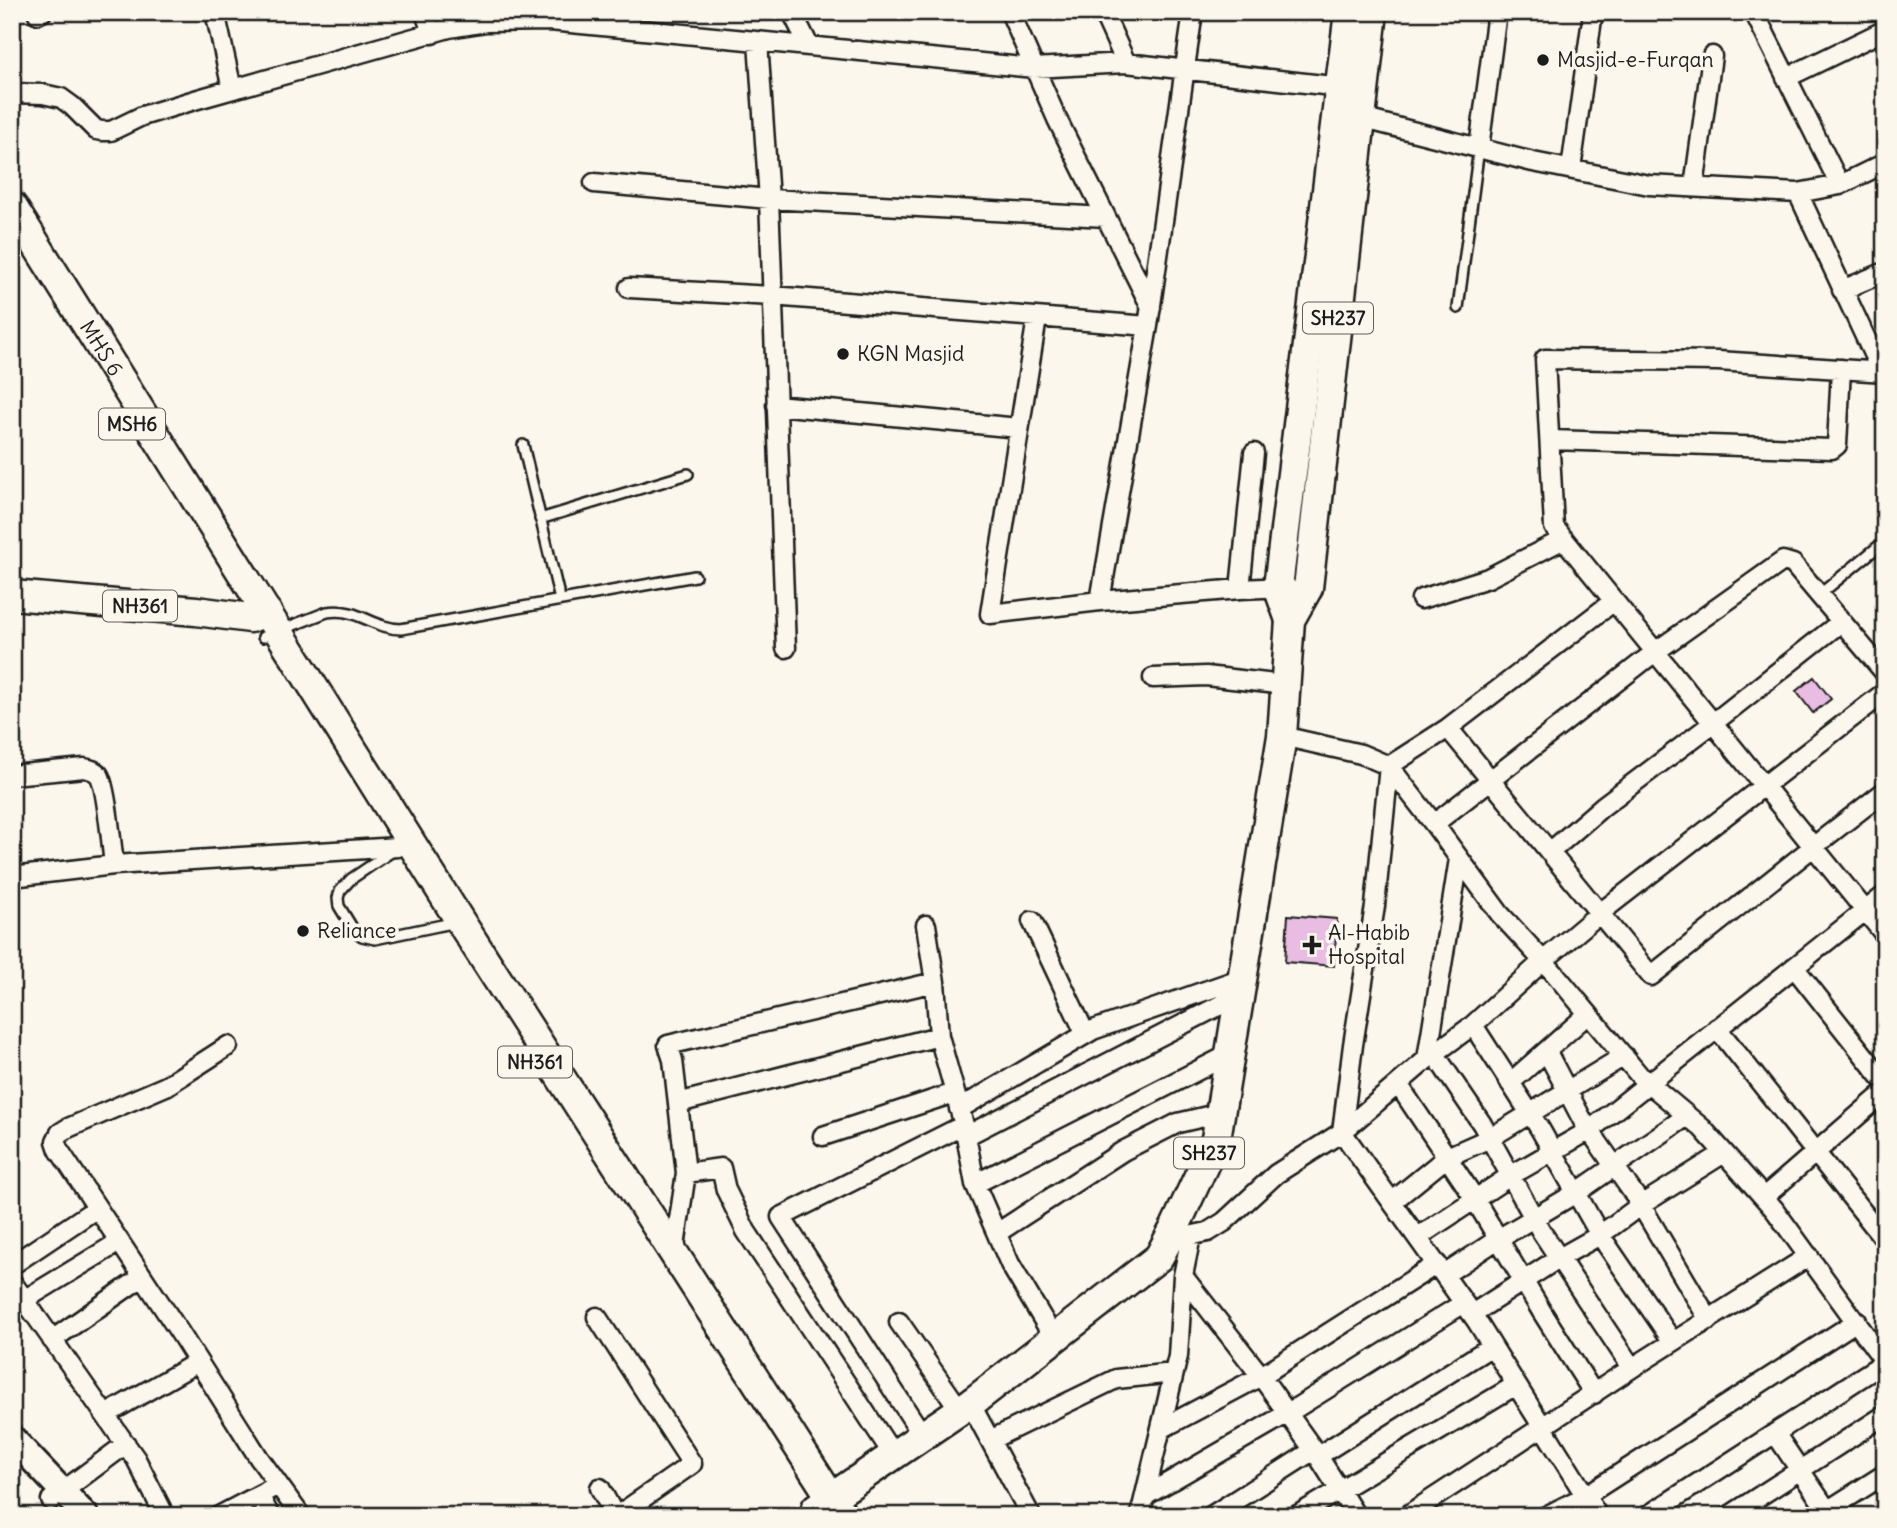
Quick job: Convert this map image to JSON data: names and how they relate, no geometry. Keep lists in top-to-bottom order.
{
  "streets": {
    "main road": [
      "SH237",
      "MHS 6",
      "MSH6",
      "NH361"
    ]
  },
  "crossings": [
    ["SH237", "NH361"],
    ["MHS 6", "MSH6"],
    ["MHS 6", "NH361"],
    ["MSH6", "NH361"]
  ],
  "places": {
    "other": ["Masjid-e-Furqan", "KGN Masjid", "Reliance"],
    "health": ["Al-Habib Hospital"]
  }
}
